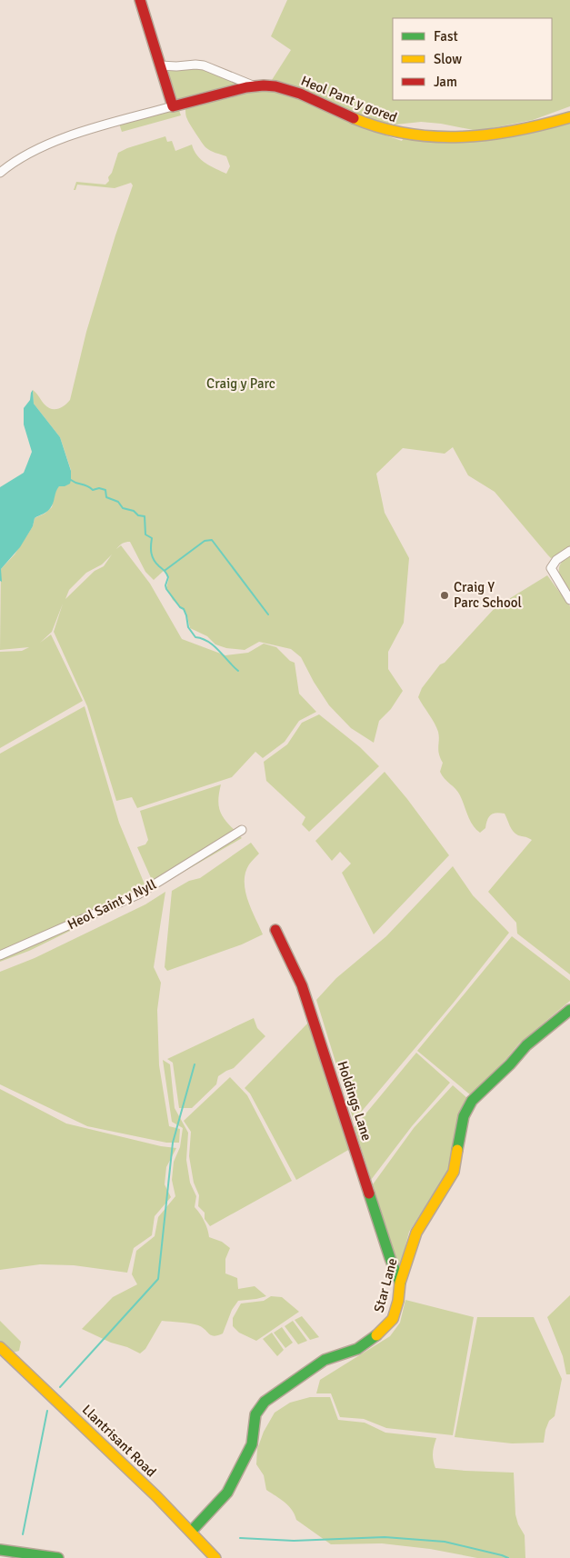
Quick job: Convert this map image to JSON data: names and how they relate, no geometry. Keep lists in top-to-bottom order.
{
  "streets": {
    "main road": [
      "Heol Pant y gored",
      "Holdings Lane",
      "Star Lane",
      "Llantrisant Road"
    ],
    "street": ["Heol Saint y Nyll"]
  },
  "crossings": [
    ["Holdings Lane", "Star Lane"],
    ["Star Lane", "Llantrisant Road"]
  ],
  "parks": ["Craig y Parc"],
  "places": ["Craig Y Parc School"],
  "legend": ["Fast", "Slow", "Jam"]
}
